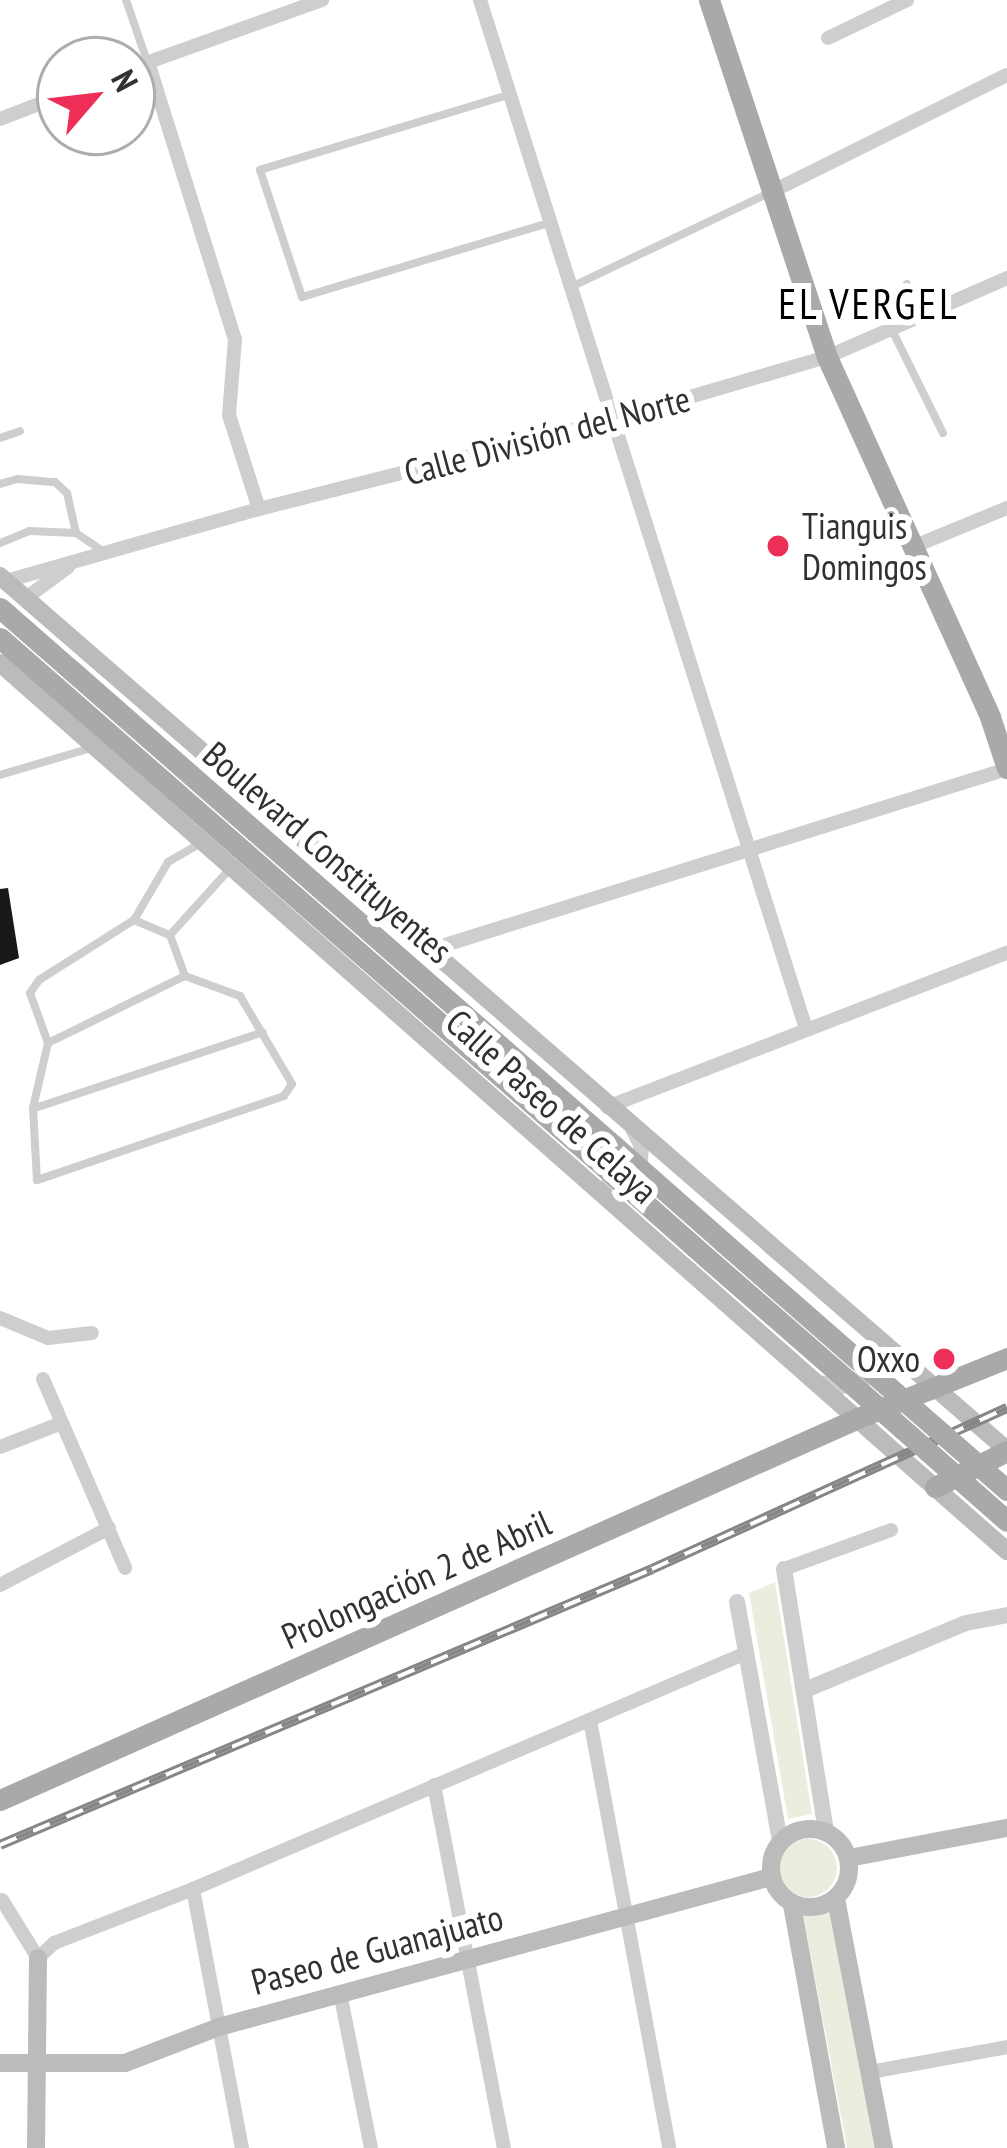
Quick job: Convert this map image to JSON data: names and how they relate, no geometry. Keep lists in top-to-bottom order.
{
  "streets": {
    "main road": [
      "Boulevard Constituyentes",
      "Calle Paseo de Celaya",
      "Prolongación 2 de Abril",
      "Paseo de Guanajuato"
    ],
    "street": ["Calle División del Norte"]
  },
  "crossings": [
    ["Calle División del Norte", "Boulevard Constituyentes"],
    ["Calle División del Norte", "Calle Paseo de Celaya"],
    ["Boulevard Constituyentes", "Calle Paseo de Celaya"],
    ["Calle Paseo de Celaya", "Prolongación 2 de Abril"]
  ],
  "districts": ["EL VERGEL"],
  "places": ["Tianguis Domingos", "Oxxo"],
  "north": "top right"
}
